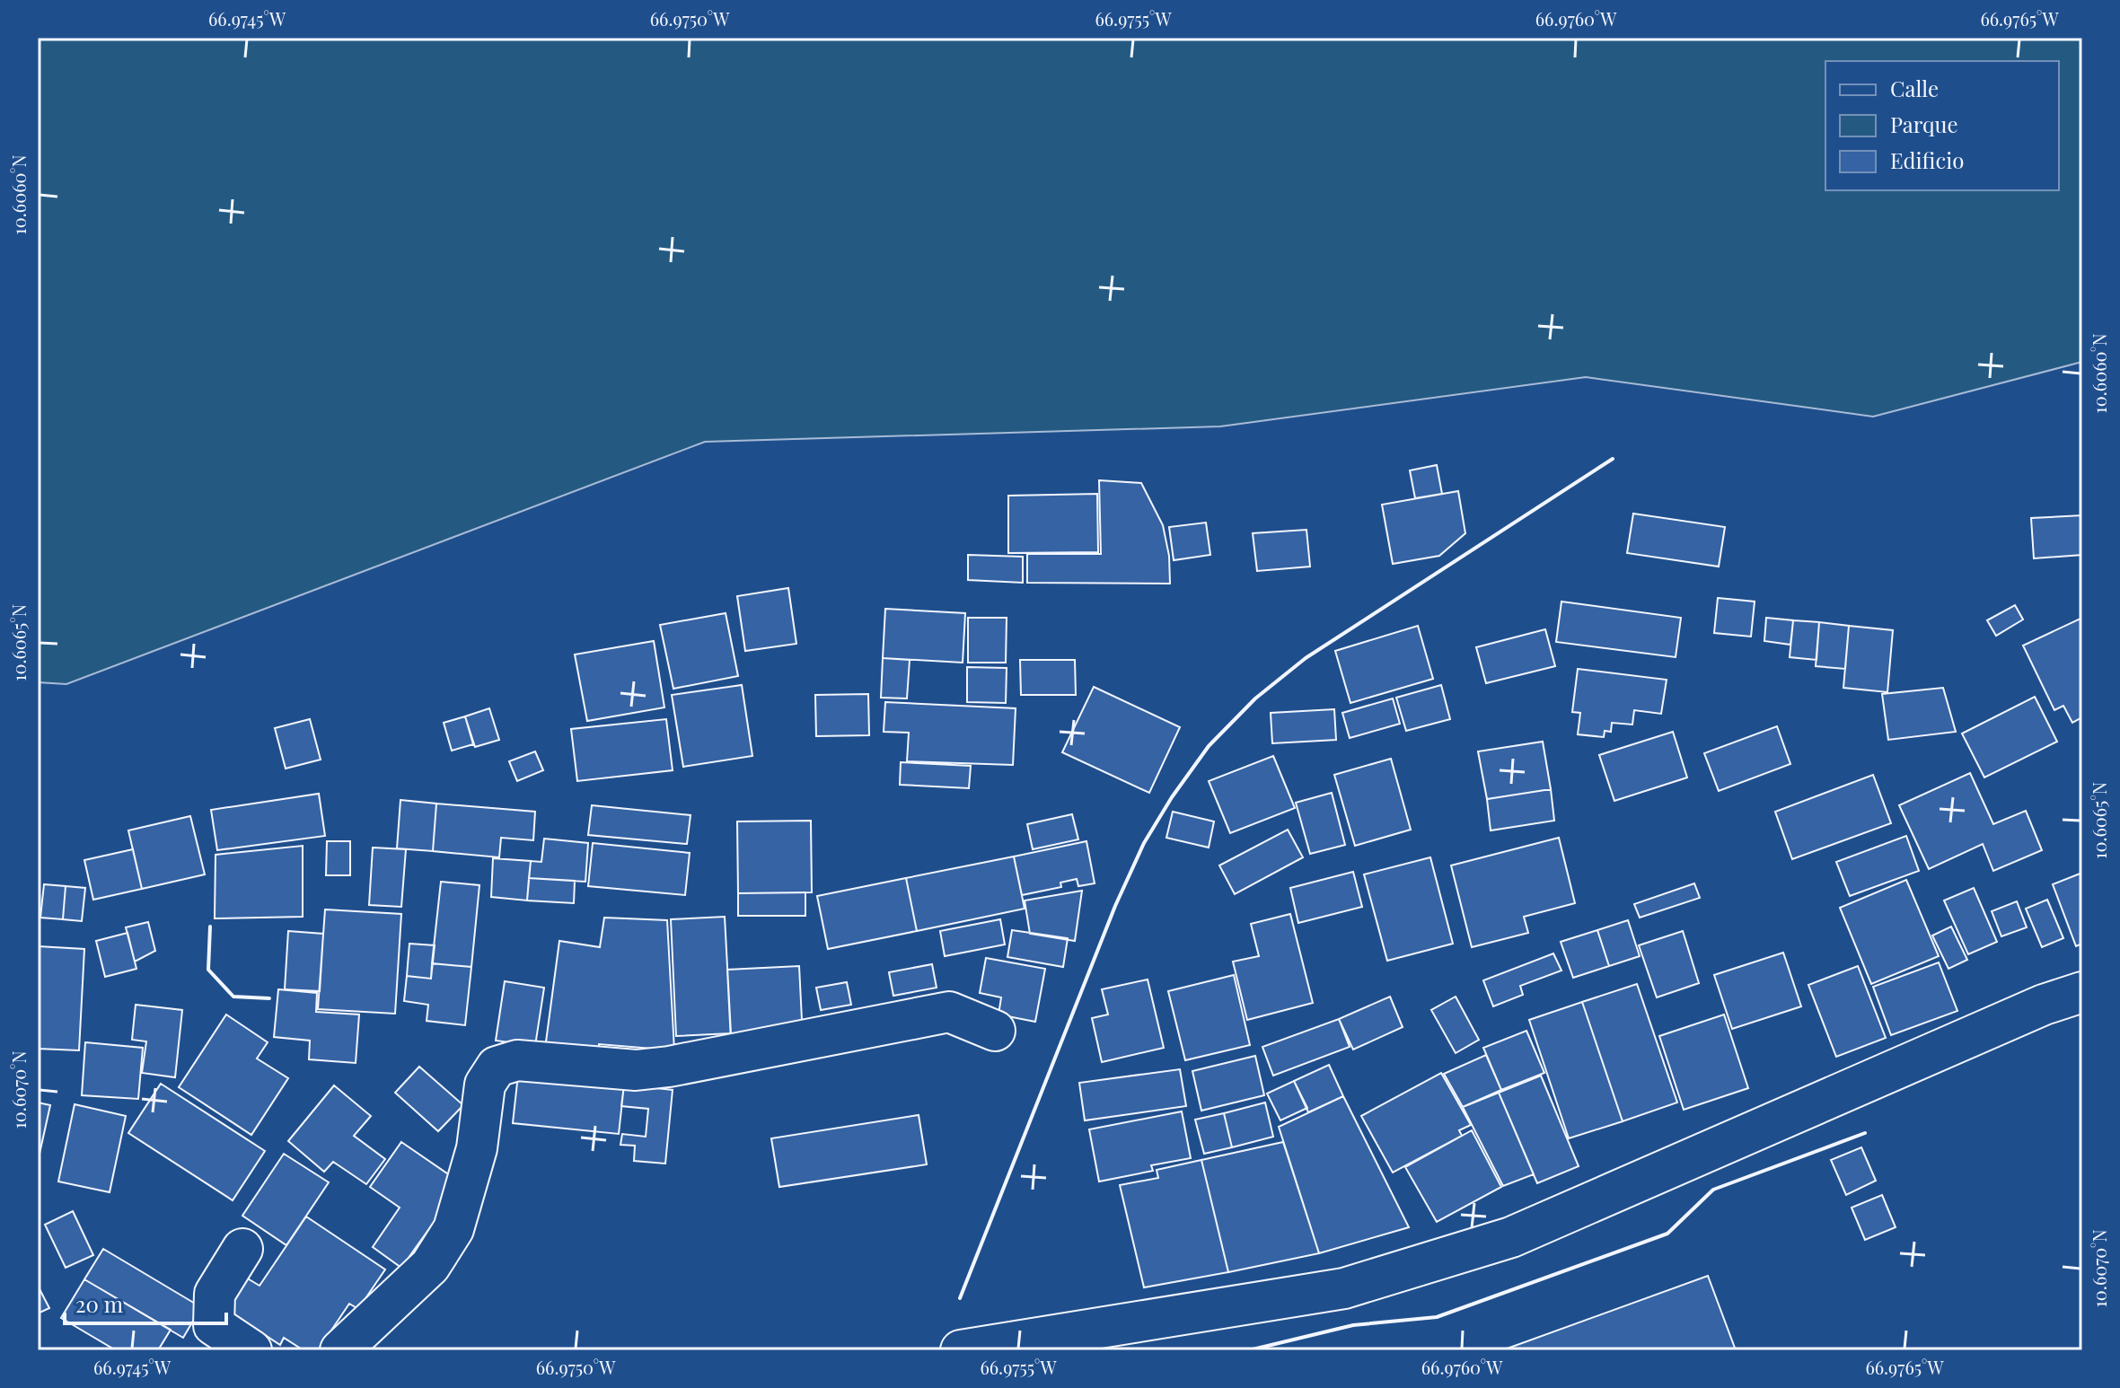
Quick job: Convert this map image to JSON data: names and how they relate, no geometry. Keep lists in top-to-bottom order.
{
  "legend": ["Calle", "Parque", "Edificio"],
  "scale_bar": "20 m",
  "coordinates": [
    "66.9745°W",
    "66.9750°W",
    "66.9755°W",
    "66.9760°W",
    "66.9765°W",
    "10.6060°N",
    "10.6065°N",
    "10.6070°N"
  ]
}
